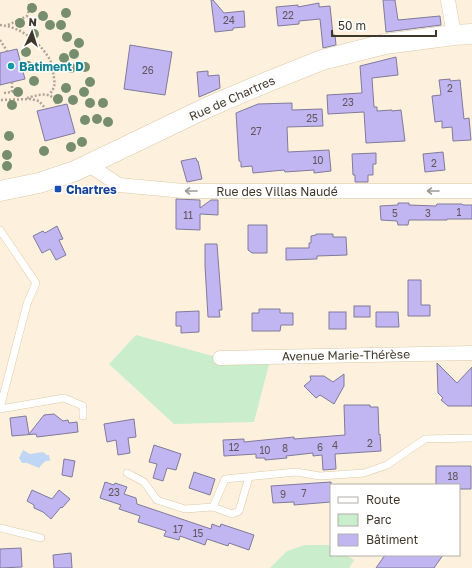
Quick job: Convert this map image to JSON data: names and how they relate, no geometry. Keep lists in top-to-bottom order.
{
  "streets": {
    "main road": ["Rue de Chartres"],
    "street": ["Rue des Villas Naudé", "Avenue Marie-Thérèse"]
  },
  "crossings": [
    ["Rue de Chartres", "Rue des Villas Naudé"]
  ],
  "one_way": ["Rue des Villas Naudé"],
  "places": {
    "other": ["Batiment D"],
    "transit": ["Chartres"]
  },
  "house_numbers": [
    "22",
    "24",
    "26",
    "2",
    "23",
    "25",
    "27",
    "10",
    "2",
    "1",
    "5",
    "3",
    "11",
    "2",
    "4",
    "12",
    "6",
    "8",
    "10",
    "18",
    "23",
    "7",
    "9",
    "17",
    "15"
  ],
  "legend": ["Route", "Parc", "Bâtiment"],
  "scale_bar": "50 m",
  "north": "top"
}
